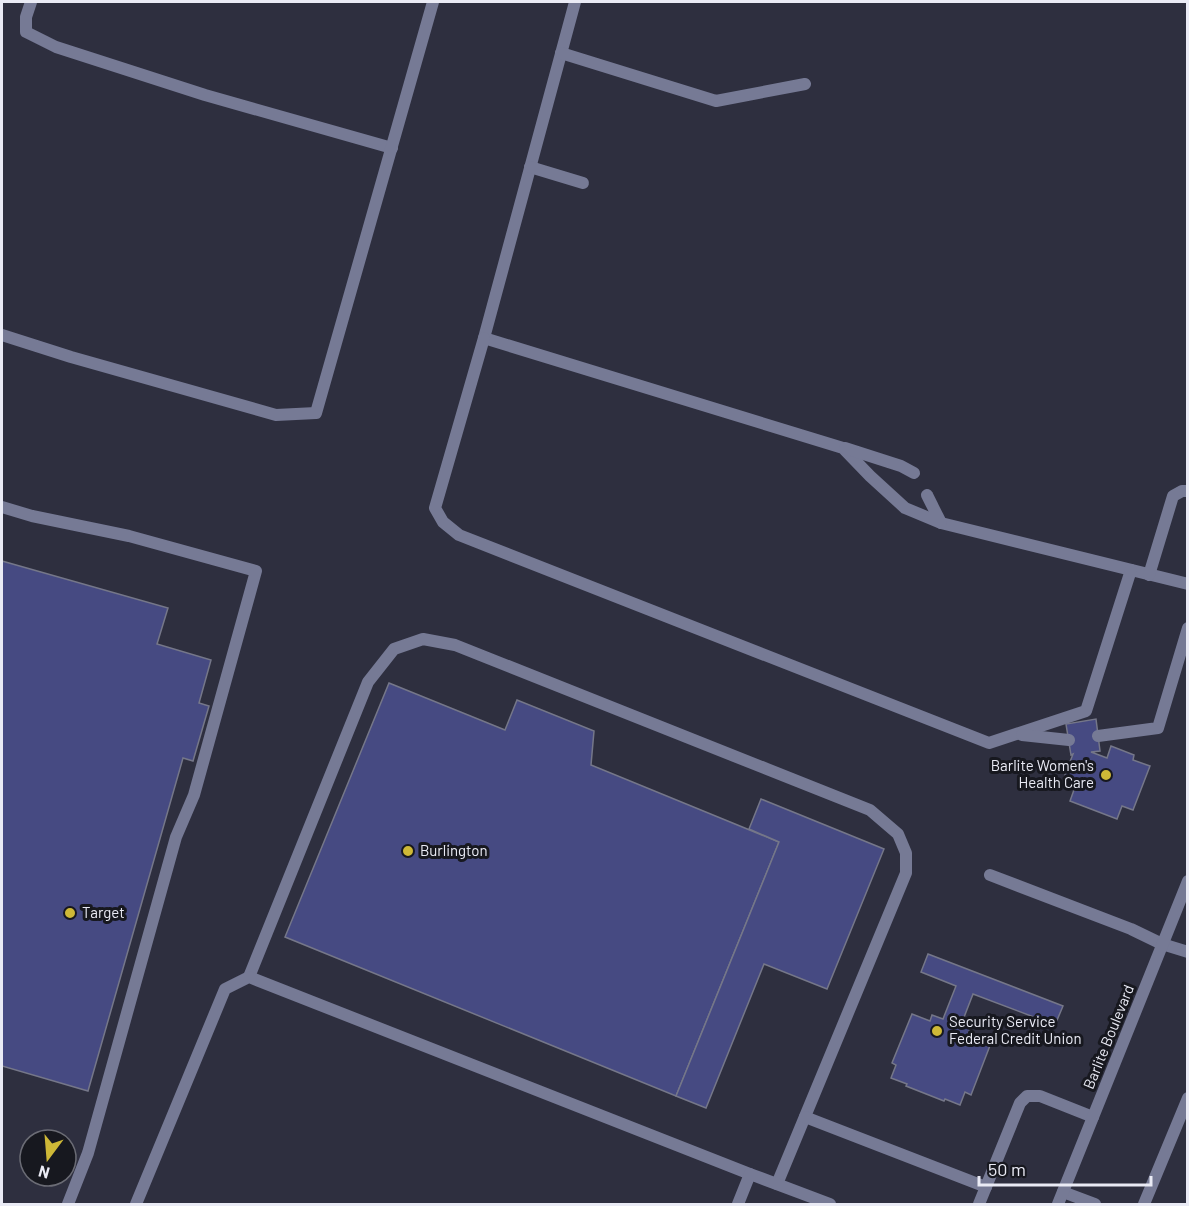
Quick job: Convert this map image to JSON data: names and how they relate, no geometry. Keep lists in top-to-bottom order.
{
  "streets": {
    "street": ["Barlite Boulevard"]
  },
  "places": [
    "Barlite Women's Health Care",
    "Burlington",
    "Target",
    "Security Service Federal Credit Union"
  ],
  "scale_bar": "50 m",
  "north": "bottom"
}
